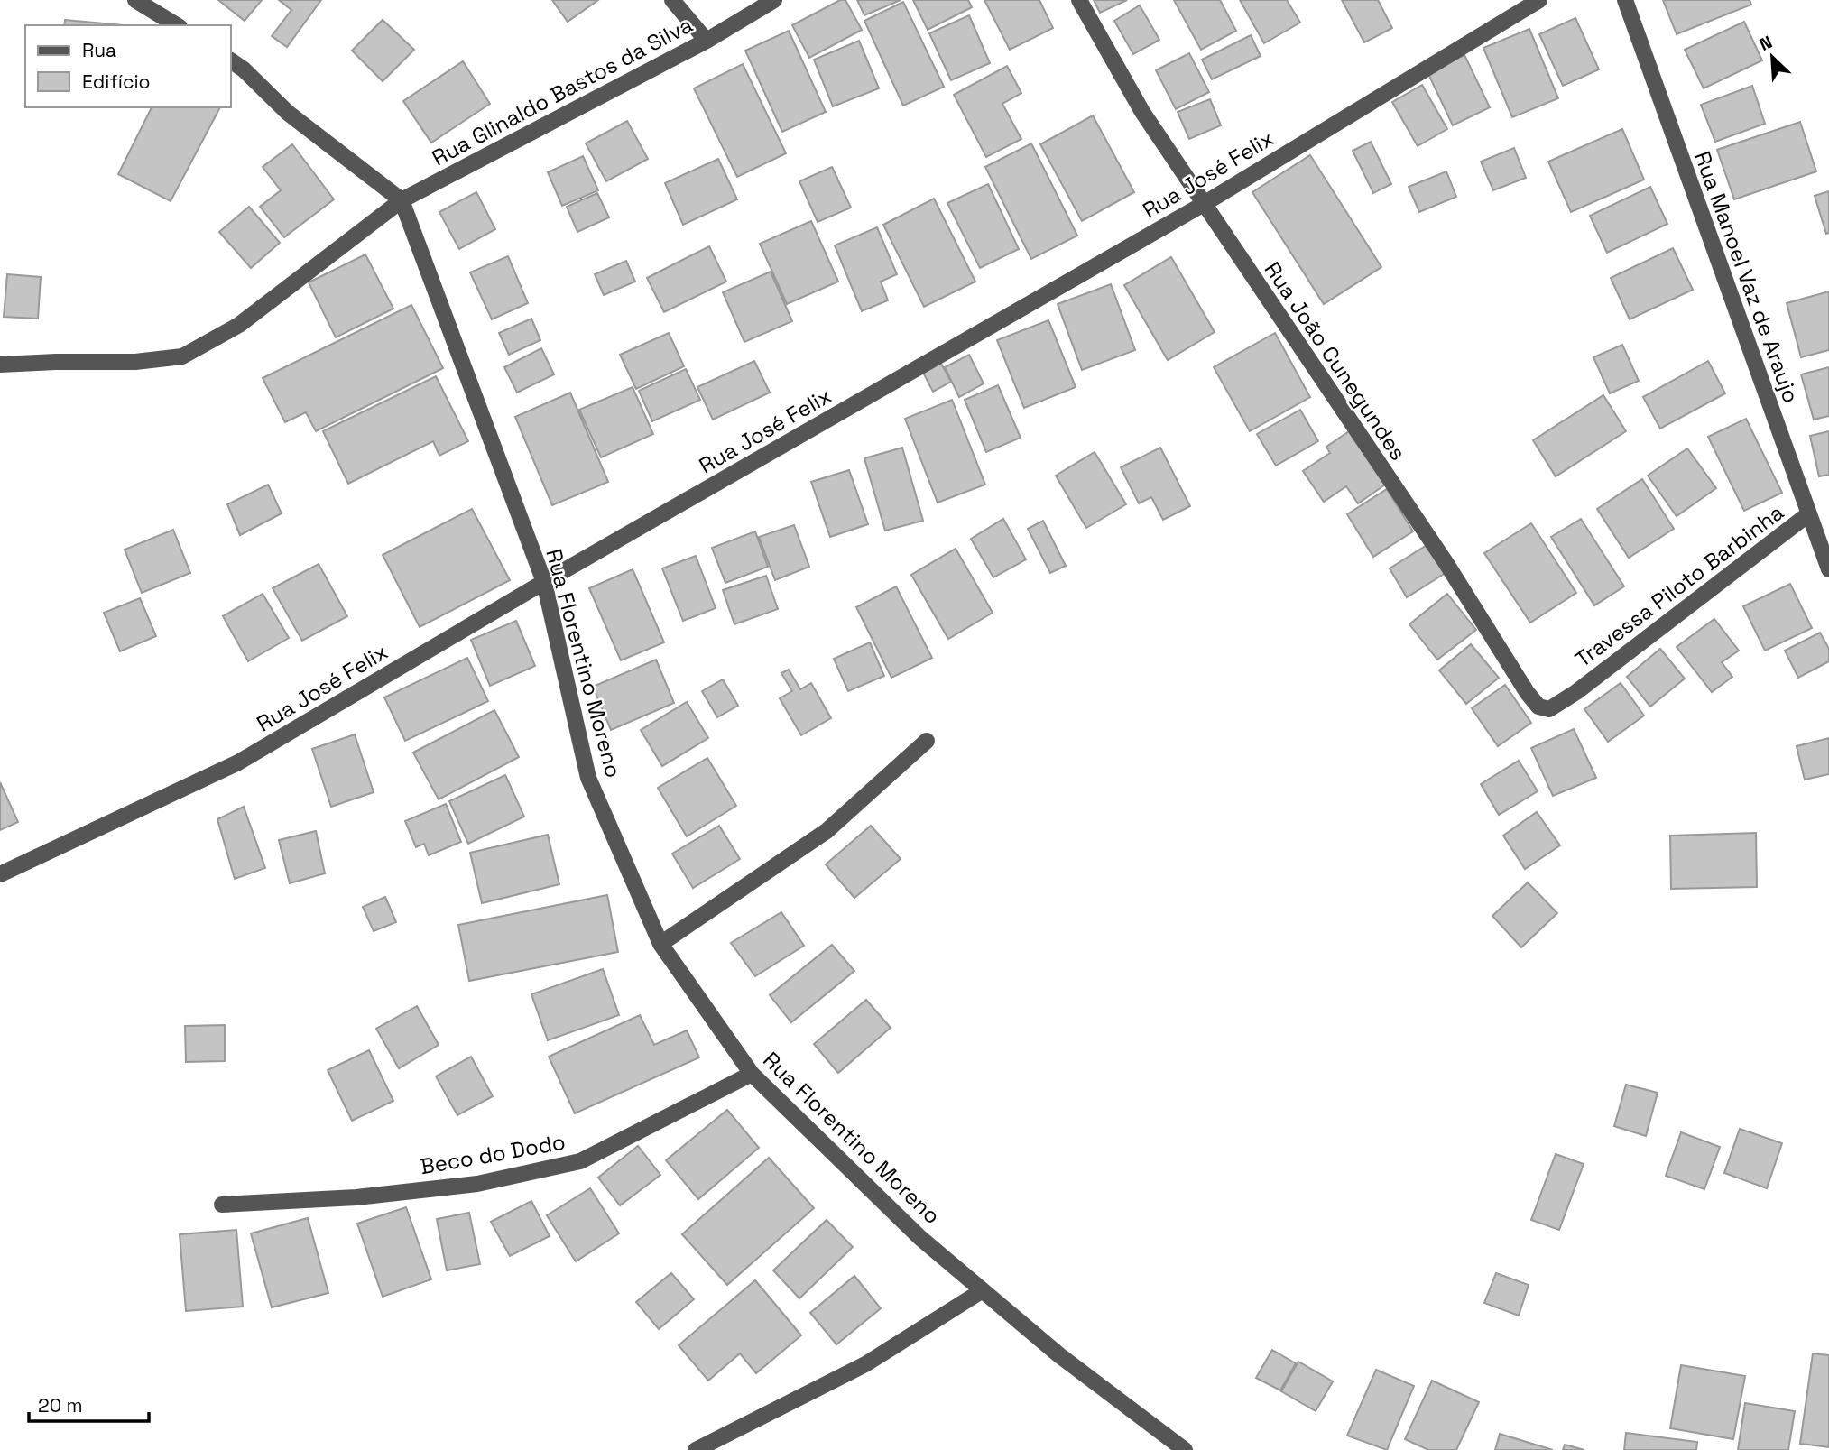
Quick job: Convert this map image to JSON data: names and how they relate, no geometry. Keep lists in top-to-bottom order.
{
  "streets": {
    "street": [
      "Rua Glinaldo Bastos da Silva",
      "Rua José Felix",
      "Rua Manoel Vaz de Araujo",
      "Rua João Cunegundes",
      "Travessa Piloto Barbinha",
      "Rua Florentino Moreno",
      "Beco do Dodo"
    ]
  },
  "crossings": [
    ["Rua Glinaldo Bastos da Silva", "Rua Florentino Moreno"],
    ["Rua José Felix", "Rua João Cunegundes"],
    ["Rua José Felix", "Rua Florentino Moreno"],
    ["Rua Manoel Vaz de Araujo", "Travessa Piloto Barbinha"],
    ["Rua João Cunegundes", "Travessa Piloto Barbinha"],
    ["Rua Florentino Moreno", "Beco do Dodo"]
  ],
  "legend": ["Rua", "Edifício"],
  "scale_bar": "20 m",
  "north": "top left"
}
